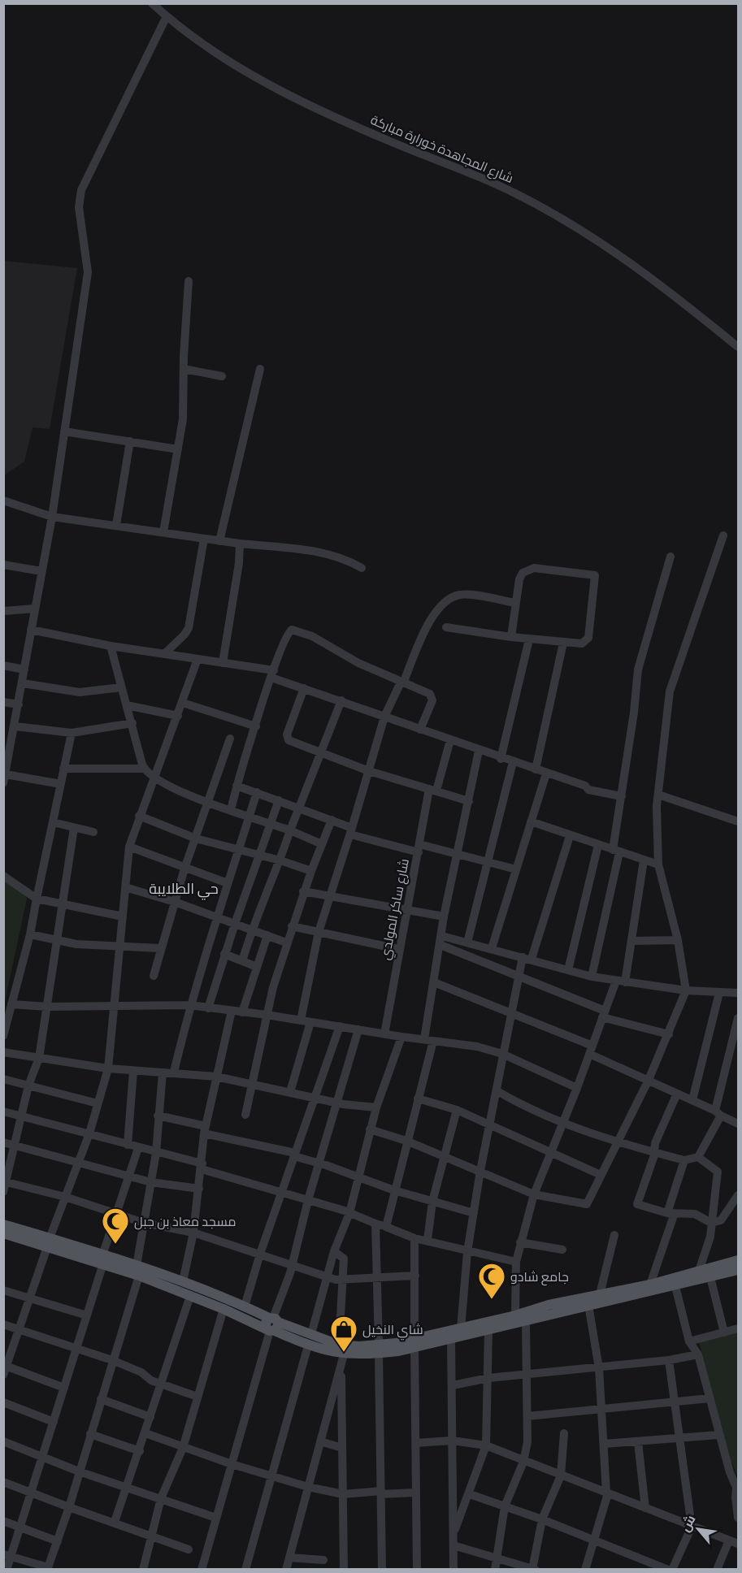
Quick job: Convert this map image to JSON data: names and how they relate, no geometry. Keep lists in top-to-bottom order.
{
  "streets": {
    "street": ["شارع المجاهدة خورارة مباركة", "شارع ساكر المولدي"]
  },
  "districts": ["حي الطلايبة"],
  "places": {
    "mosque": ["مسجد معاذ بن جبل", "جامع شادو"],
    "shop": ["شاي النخيل"]
  },
  "north": "top left"
}
